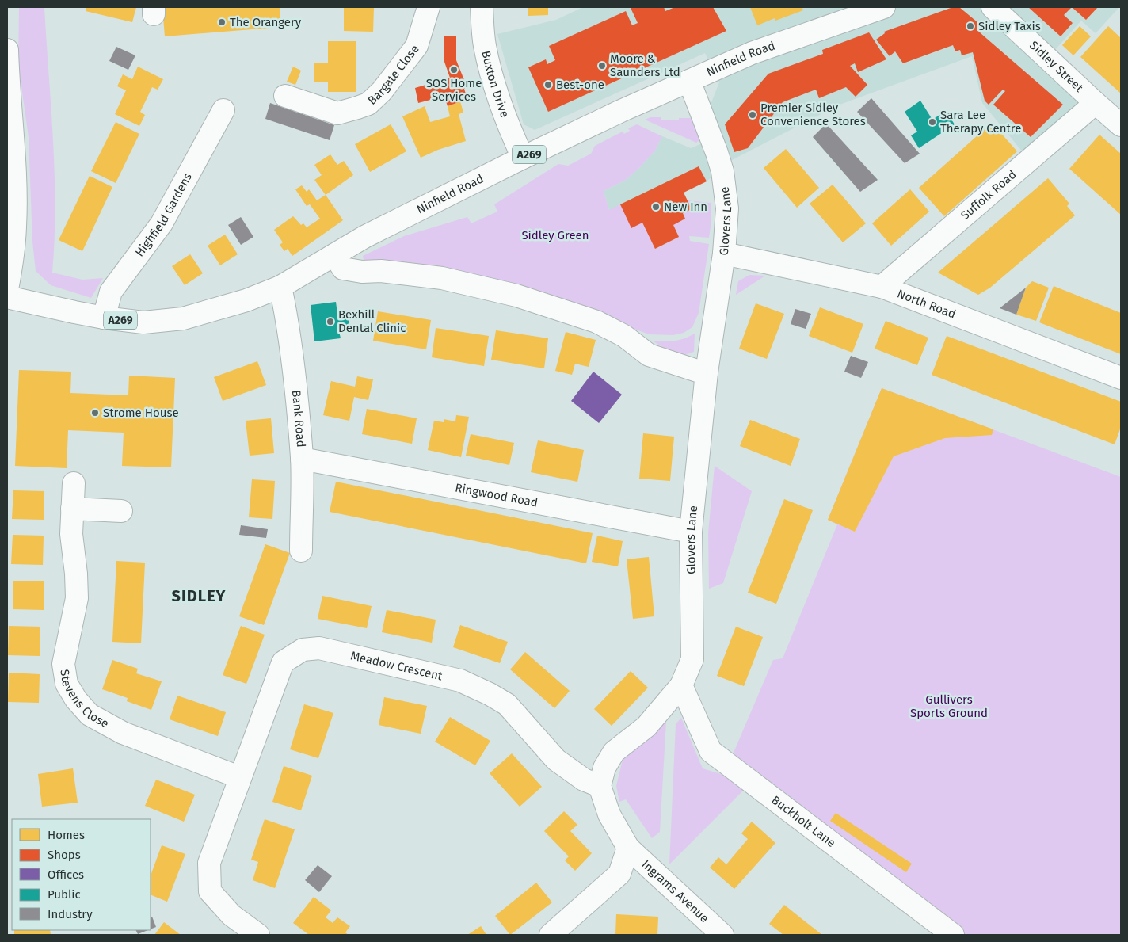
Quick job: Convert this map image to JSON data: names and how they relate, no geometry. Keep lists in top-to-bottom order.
{
  "streets": {
    "street": [
      "Ninfield Road",
      "Sidley Street",
      "Bargate Close",
      "Buxton Drive",
      "A269",
      "Suffolk Road",
      "Highfield Gardens",
      "Glovers Lane",
      "North Road",
      "Bank Road",
      "Ringwood Road",
      "Meadow Crescent",
      "Stevens Close",
      "Buckholt Lane",
      "Ingrams Avenue"
    ]
  },
  "crossings": [
    ["Ninfield Road", "Buxton Drive"],
    ["Ninfield Road", "Highfield Gardens"],
    ["Ninfield Road", "Glovers Lane"],
    ["Ninfield Road", "Bank Road"],
    ["Sidley Street", "Suffolk Road"],
    ["Suffolk Road", "North Road"],
    ["Glovers Lane", "North Road"],
    ["Glovers Lane", "Ringwood Road"],
    ["Glovers Lane", "Meadow Crescent"],
    ["Glovers Lane", "Buckholt Lane"],
    ["Bank Road", "Ringwood Road"],
    ["Meadow Crescent", "Stevens Close"]
  ],
  "districts": ["SIDLEY"],
  "parks": ["Sidley Green", "Gullivers Sports Ground"],
  "places": [
    "The Orangery",
    "Sidley Taxis",
    "Moore & Saunders Ltd",
    "SOS Home Services",
    "Best-one",
    "Premier Sidley Convenience Stores",
    "Sara Lee Therapy Centre",
    "New Inn",
    "Bexhill Dental Clinic",
    "Strome House"
  ],
  "legend": [
    "Homes",
    "Shops",
    "Offices",
    "Public",
    "Industry"
  ]
}
